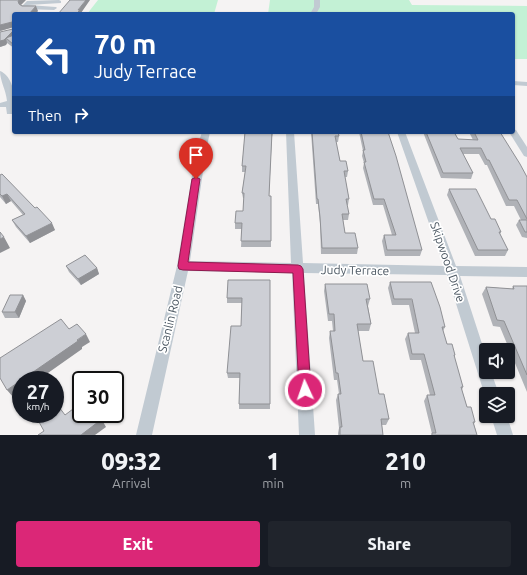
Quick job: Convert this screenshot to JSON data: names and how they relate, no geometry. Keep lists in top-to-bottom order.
{
  "streets": {
    "street": ["Skipwood Drive", "Judy Terrace", "Scanlin Road"]
  },
  "crossings": [
    ["Skipwood Drive", "Judy Terrace"],
    ["Judy Terrace", "Scanlin Road"]
  ],
  "page": {
    "turn": ["70 m", "Judy Terrace"],
    "then": "Then",
    "speed": "27 km/h",
    "limit": "30",
    "eta": [
      "09:32",
      "Arrival",
      "1",
      "min",
      "210",
      "m"
    ],
    "buttons": ["Exit", "Share"]
  }
}
